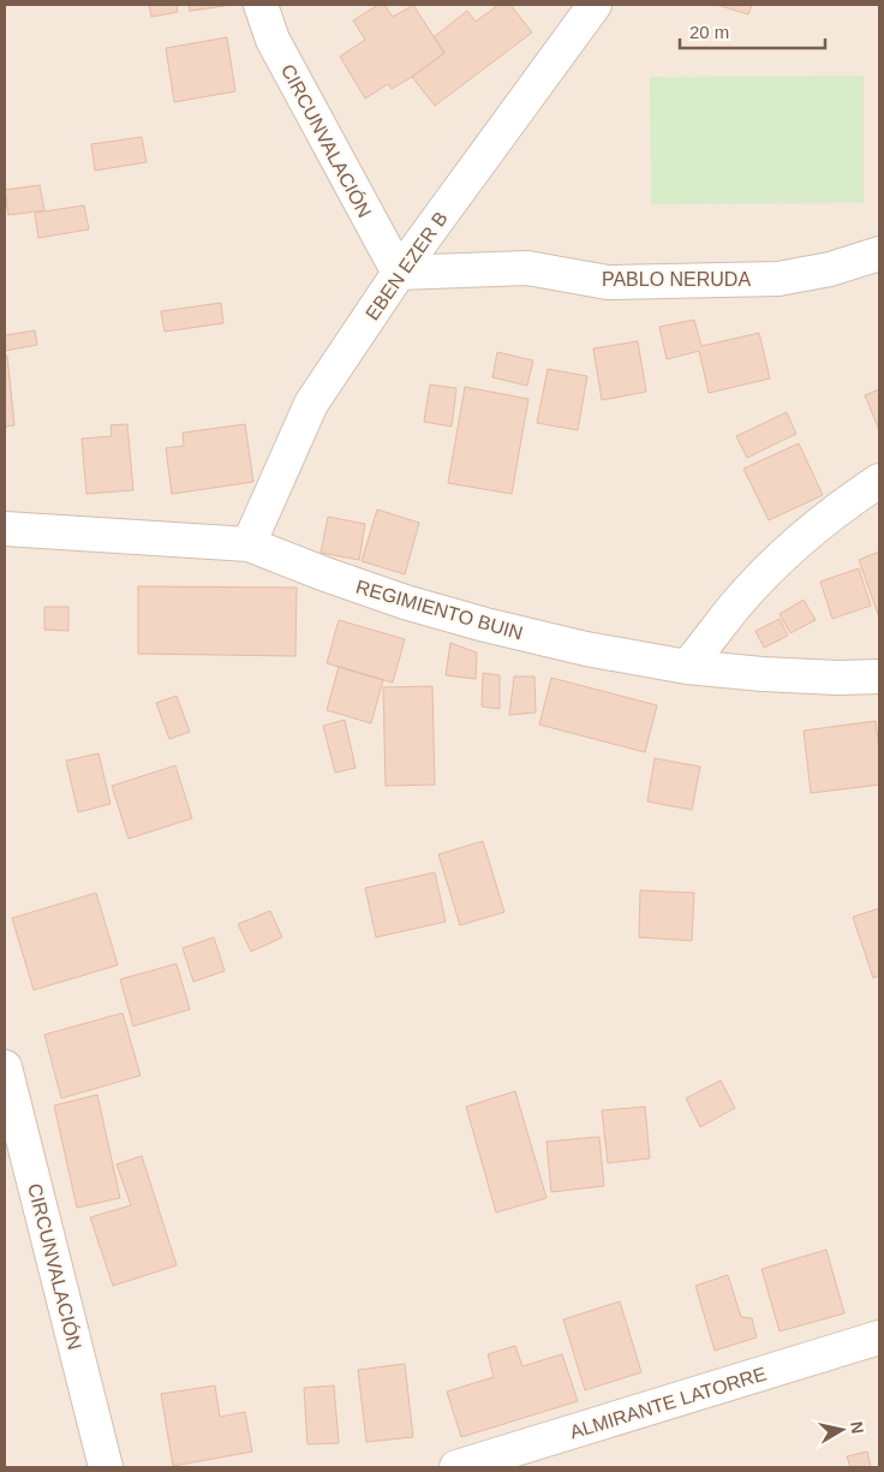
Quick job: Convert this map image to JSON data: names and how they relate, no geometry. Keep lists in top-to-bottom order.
{
  "streets": {
    "street": [
      "CIRCUNVALACIÓN",
      "EBEN EZER B",
      "PABLO NERUDA",
      "REGIMIENTO BUIN",
      "ALMIRANTE LATORRE"
    ]
  },
  "crossings": [
    ["CIRCUNVALACIÓN", "EBEN EZER B"],
    ["CIRCUNVALACIÓN", "PABLO NERUDA"],
    ["EBEN EZER B", "PABLO NERUDA"],
    ["EBEN EZER B", "REGIMIENTO BUIN"]
  ],
  "scale_bar": "20 m",
  "north": "right"
}
